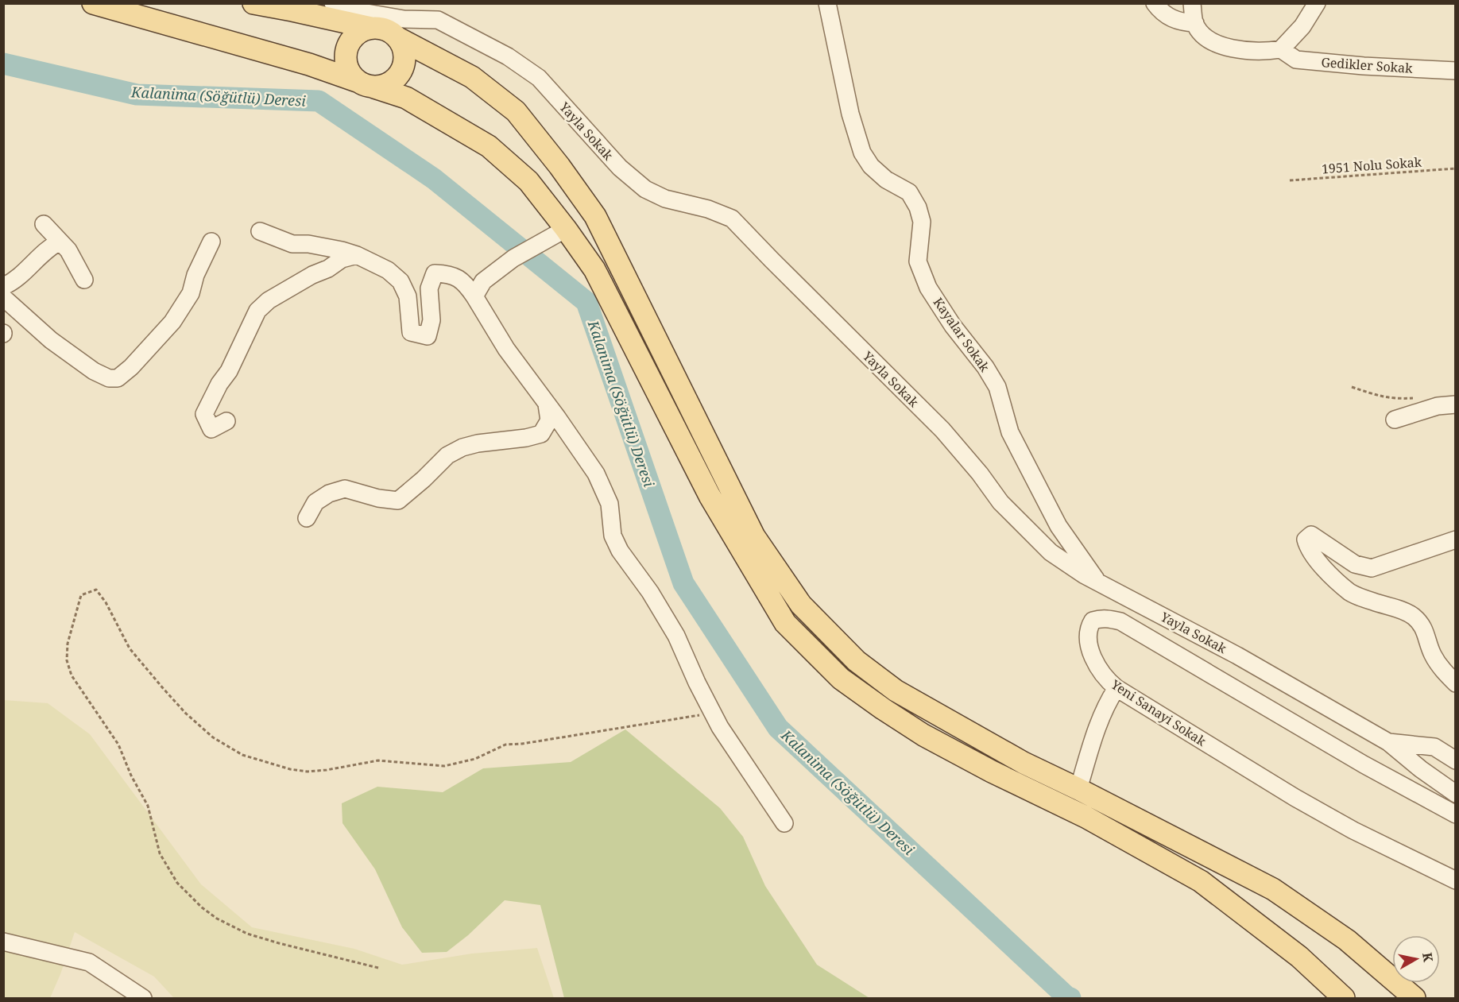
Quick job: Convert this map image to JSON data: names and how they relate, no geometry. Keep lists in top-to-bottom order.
{
  "streets": {
    "street": [
      "Gedikler Sokak",
      "Yayla Sokak",
      "Kayalar Sokak",
      "Yeni Sanayi Sokak"
    ],
    "path": ["1951 Nolu Sokak"]
  },
  "crossings": [
    ["Yayla Sokak", "Kayalar Sokak"]
  ],
  "water": ["Kalanima (Söğütlü) Deresi"],
  "north": "right"
}
